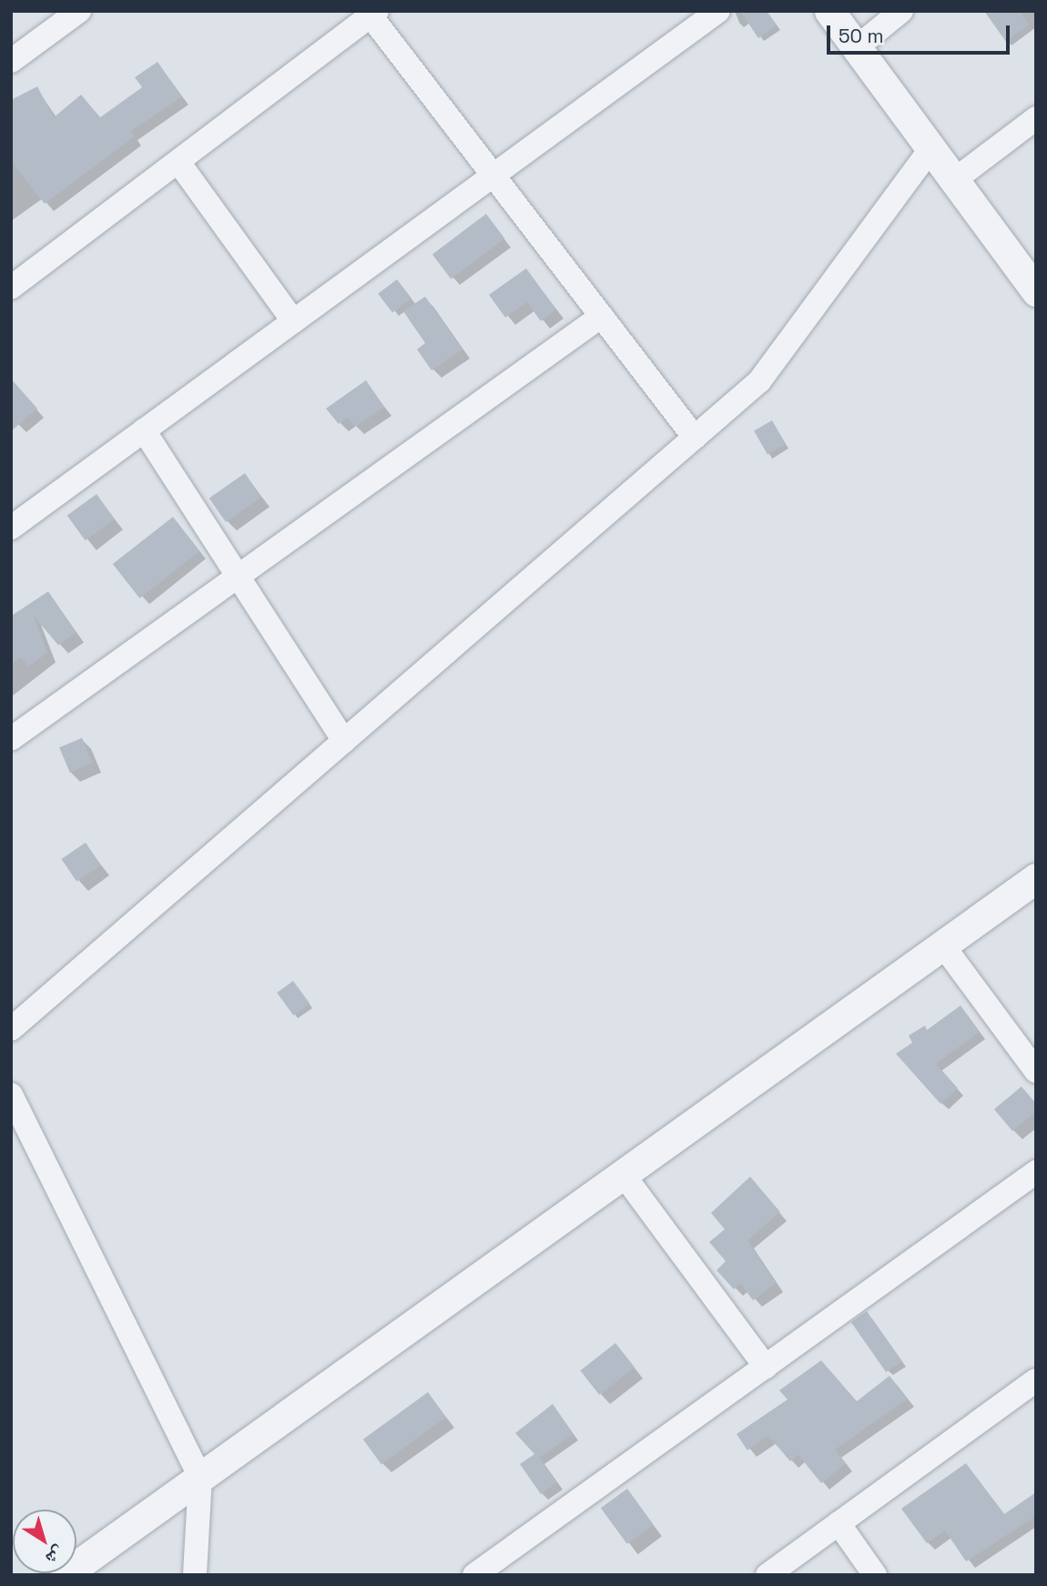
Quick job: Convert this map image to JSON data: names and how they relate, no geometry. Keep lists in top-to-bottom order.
{
  "scale_bar": "50 m",
  "north": "bottom right"
}
